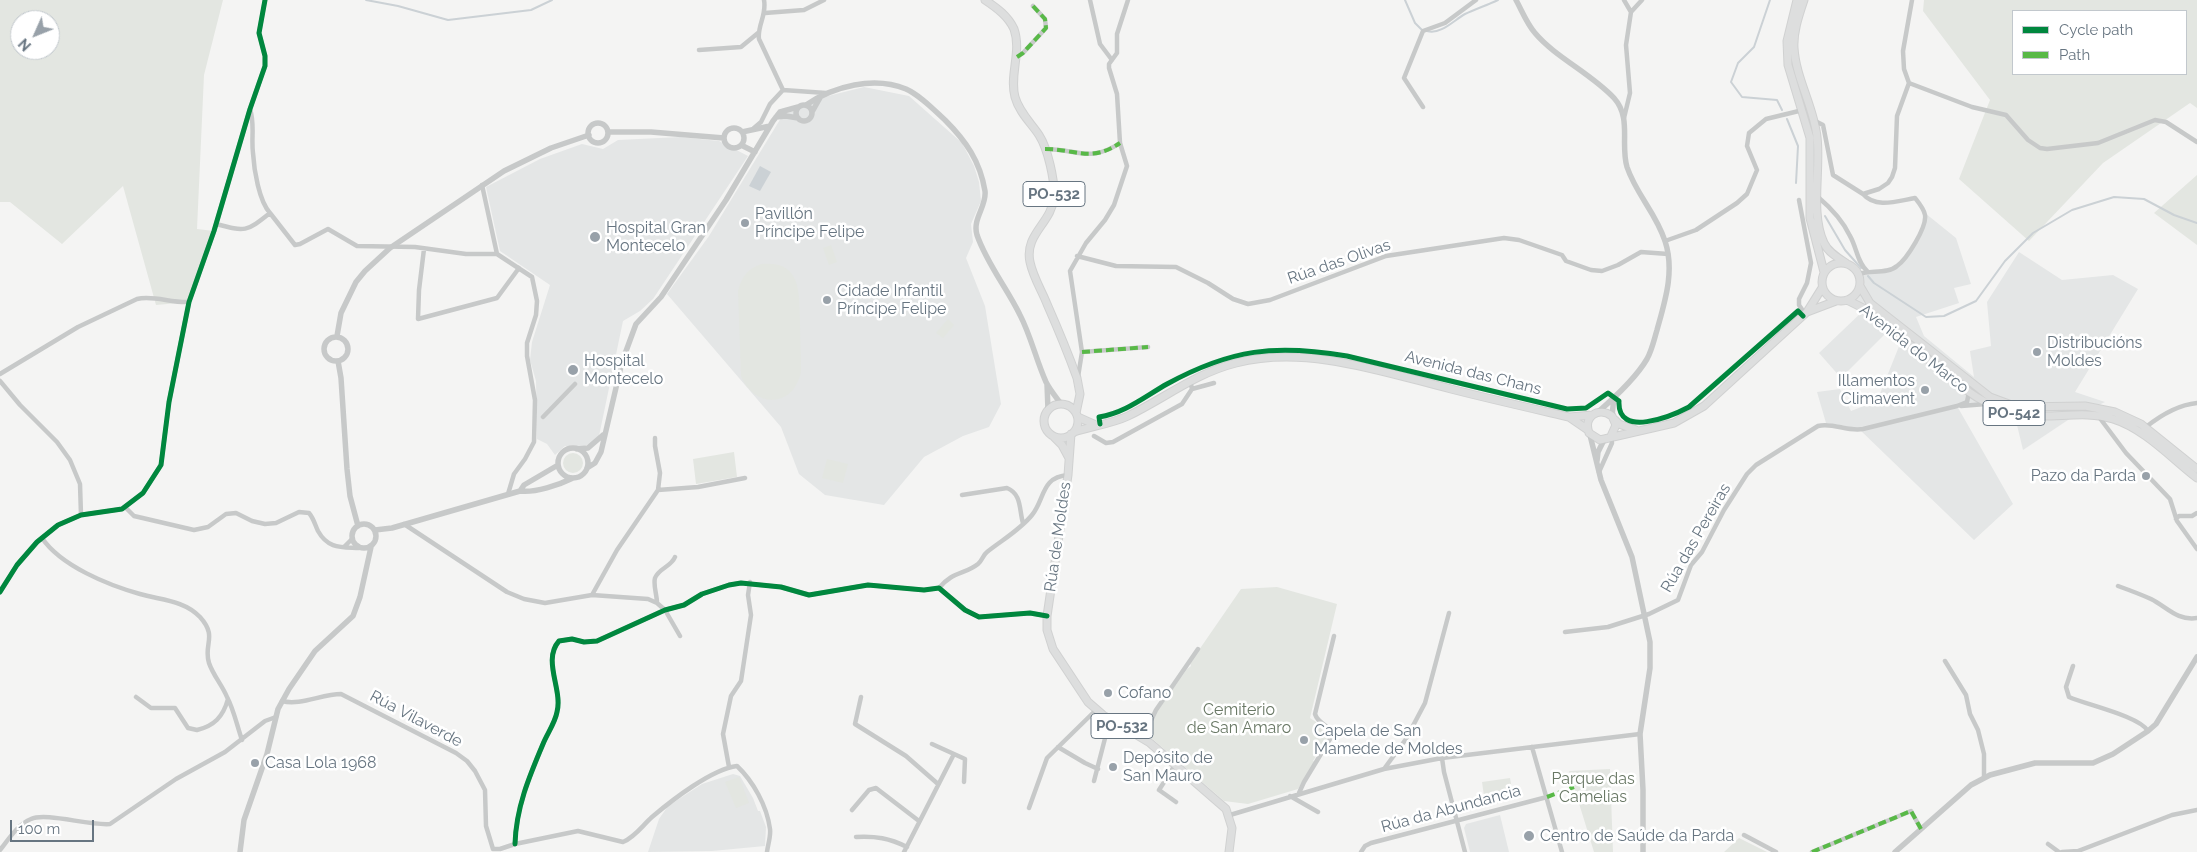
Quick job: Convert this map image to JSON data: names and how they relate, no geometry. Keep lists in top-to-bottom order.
{
  "streets": {
    "main road": [
      "PO-532",
      "Avenida do Marco",
      "Avenida das Chans",
      "PO-542",
      "Rúa de Moldes"
    ],
    "street": [
      "Rúa das Olivas",
      "Rúa das Pereiras",
      "Rúa Vilaverde",
      "Rúa da Abundancia"
    ]
  },
  "crossings": [
    ["PO-532", "Rúa de Moldes"],
    ["Avenida do Marco", "Rúa das Pereiras"],
    ["Avenida das Chans", "Rúa de Moldes"]
  ],
  "parks": ["Cemiterio de San Amaro", "Parque das Camelias"],
  "places": [
    "Pavillón Príncipe Felipe",
    "Hospital Gran Montecelo",
    "Cidade Infantil Príncipe Felipe",
    "Distribucións Moldes",
    "Hospital Montecelo",
    "Illamentos Climavent",
    "Pazo da Parda",
    "Cofano",
    "Capela de San Mamede de Moldes",
    "Casa Lola 1968",
    "Depósito de San Mauro",
    "Centro de Saúde da Parda"
  ],
  "legend": ["Cycle path", "Path"],
  "scale_bar": "100 m",
  "north": "bottom left"
}
